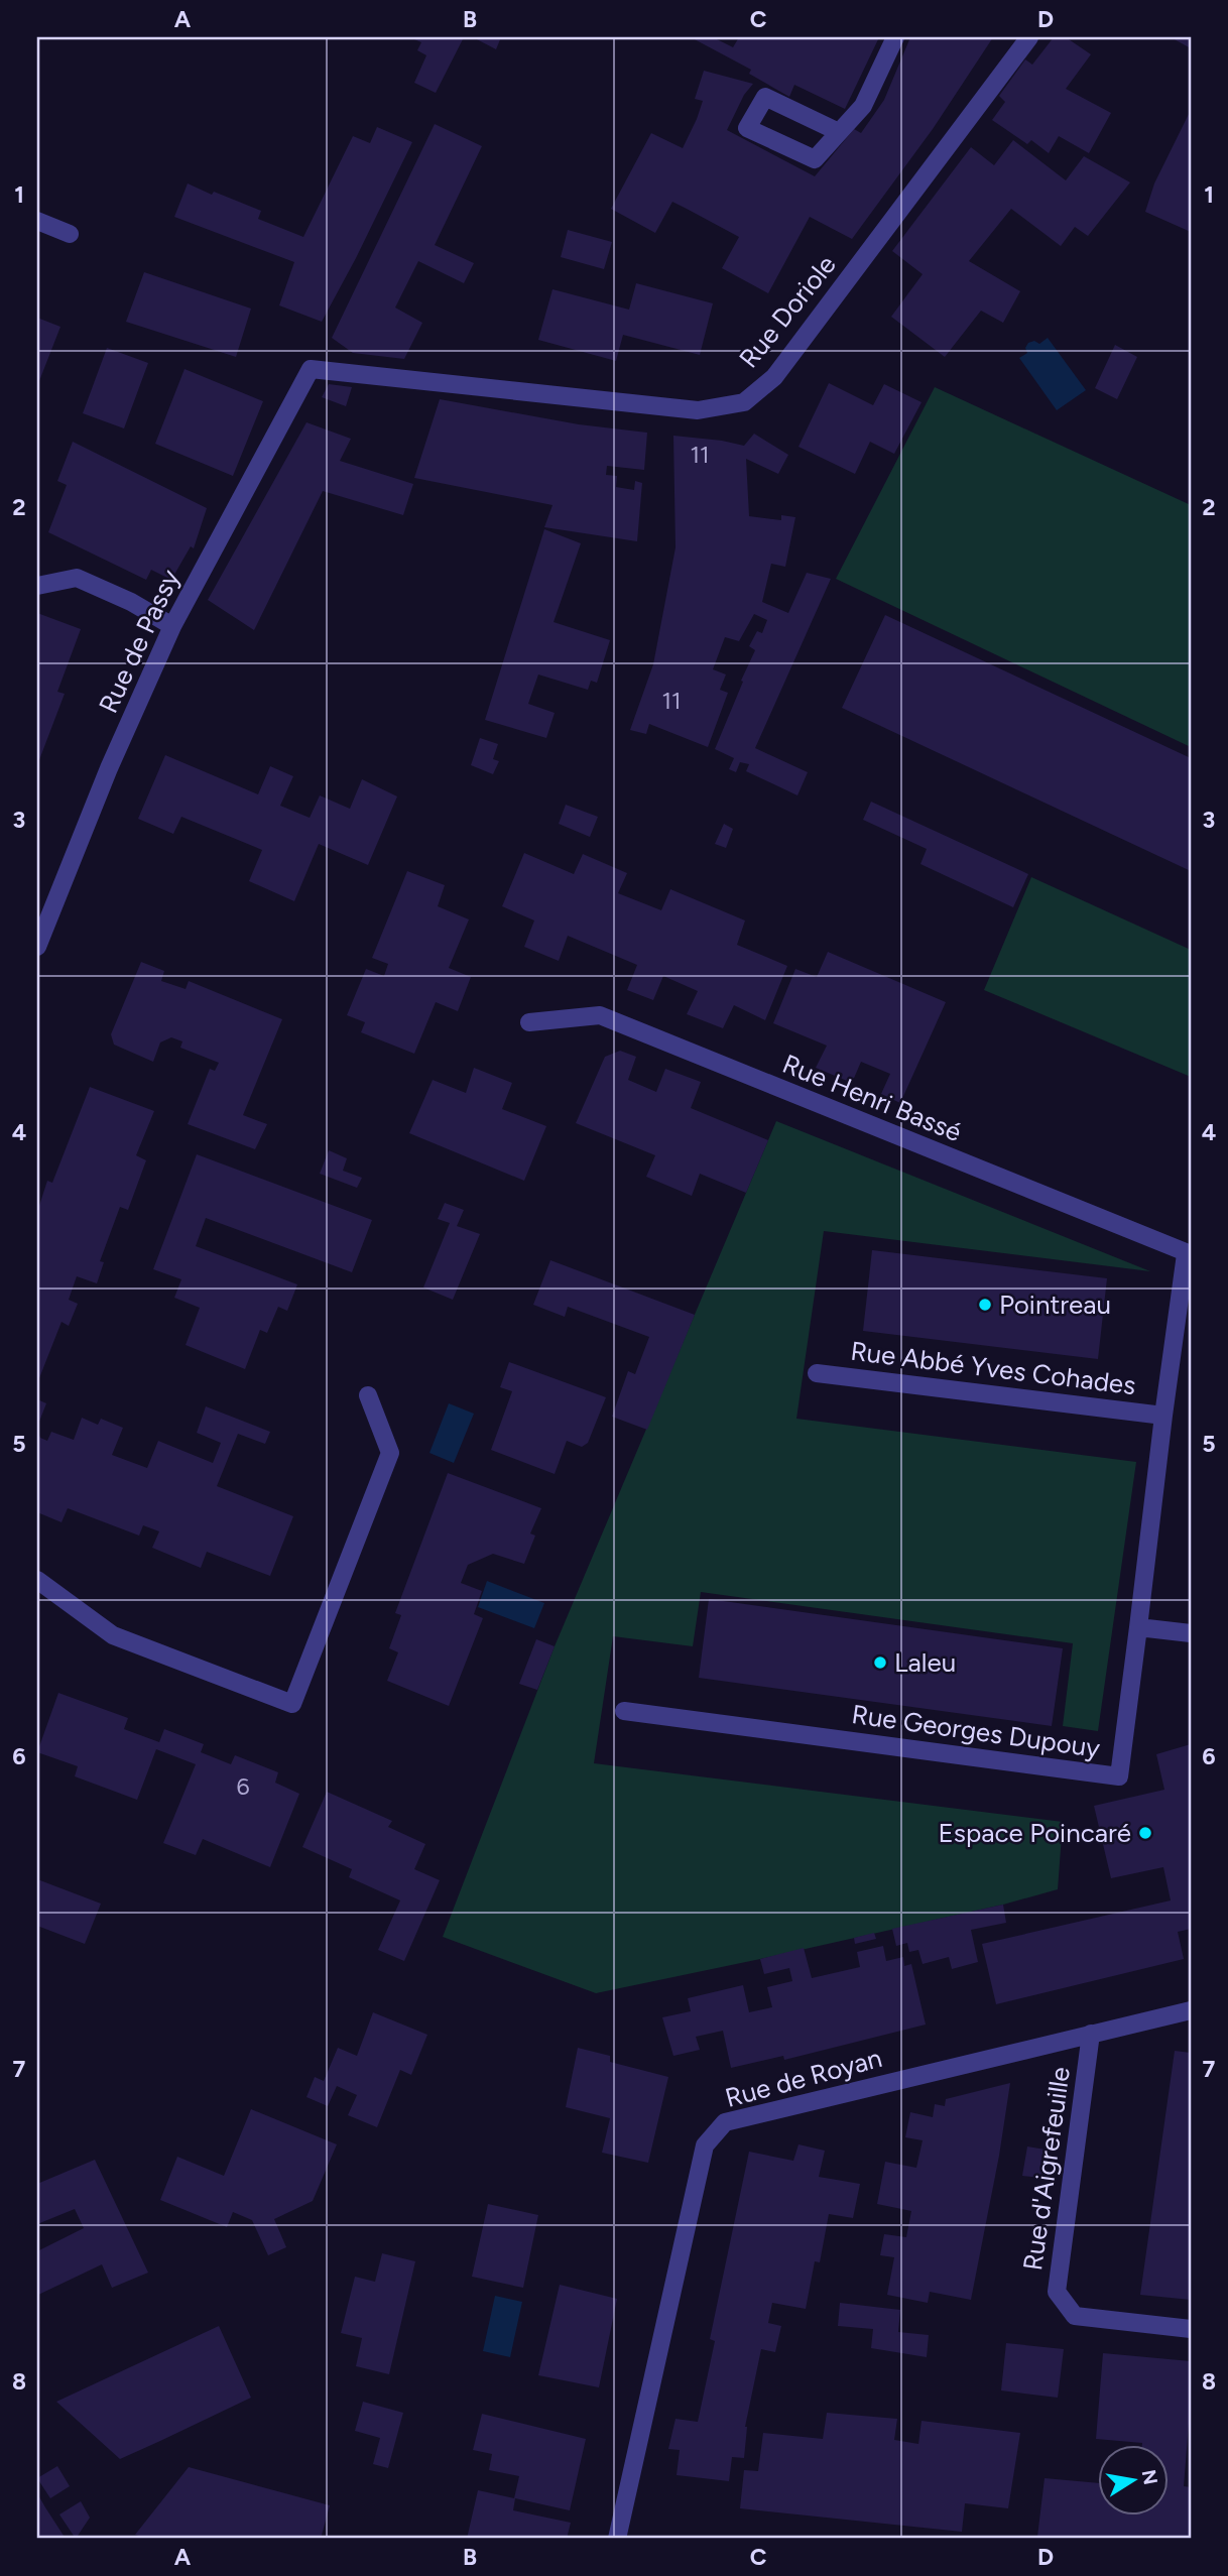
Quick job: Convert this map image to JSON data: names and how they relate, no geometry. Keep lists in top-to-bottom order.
{
  "streets": {
    "street": [
      "Rue Doriole",
      "Rue de Passy",
      "Rue Henri Bassé",
      "Rue Abbé Yves Cohades",
      "Rue Georges Dupouy",
      "Rue de Royan",
      "Rue d'Aigrefeuille"
    ]
  },
  "crossings": [
    ["Rue Doriole", "Rue de Passy"],
    ["Rue Henri Bassé", "Rue Abbé Yves Cohades"],
    ["Rue Abbé Yves Cohades", "Rue Georges Dupouy"],
    ["Rue de Royan", "Rue d'Aigrefeuille"]
  ],
  "places": ["Pointreau", "Laleu", "Espace Poincaré"],
  "house_numbers": ["11", "11", "6"],
  "north": "right",
  "grid": {
    "columns": [
      "A",
      "B",
      "C",
      "D"
    ],
    "rows": [
      "1",
      "2",
      "3",
      "4",
      "5",
      "6",
      "7",
      "8"
    ]
  }
}
